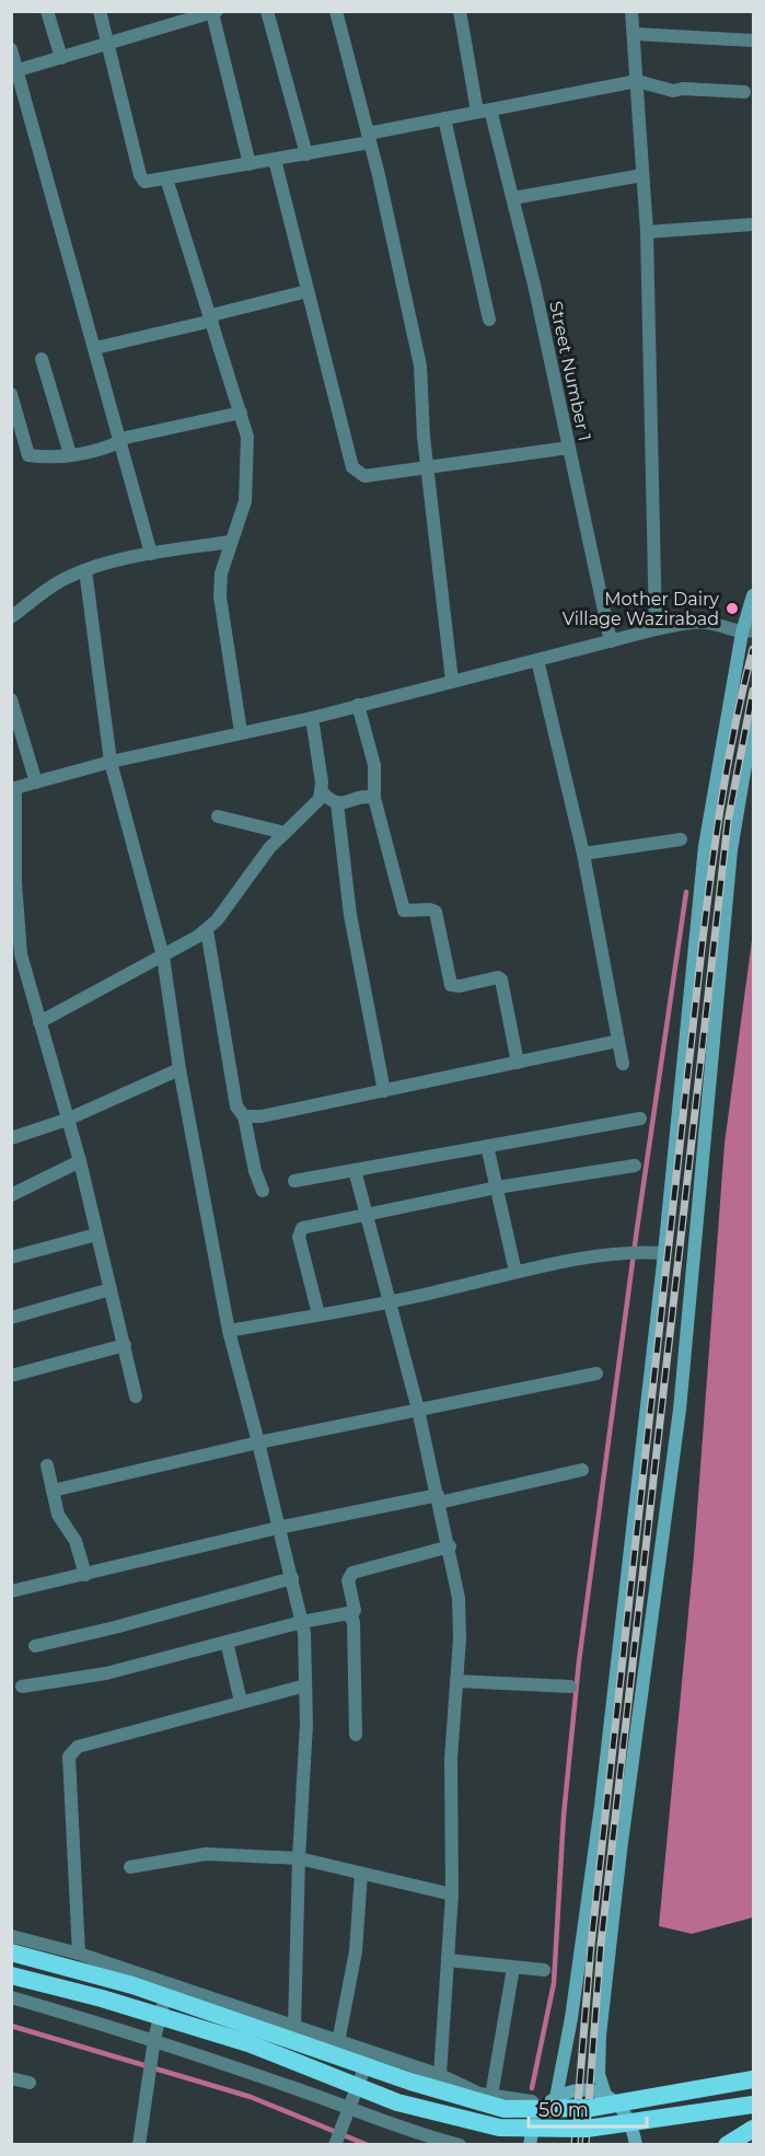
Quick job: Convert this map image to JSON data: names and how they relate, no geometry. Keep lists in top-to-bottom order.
{
  "streets": {
    "street": ["Street Number 1"]
  },
  "places": ["Mother Dairy Village Wazirabad"],
  "scale_bar": "50 m"
}
